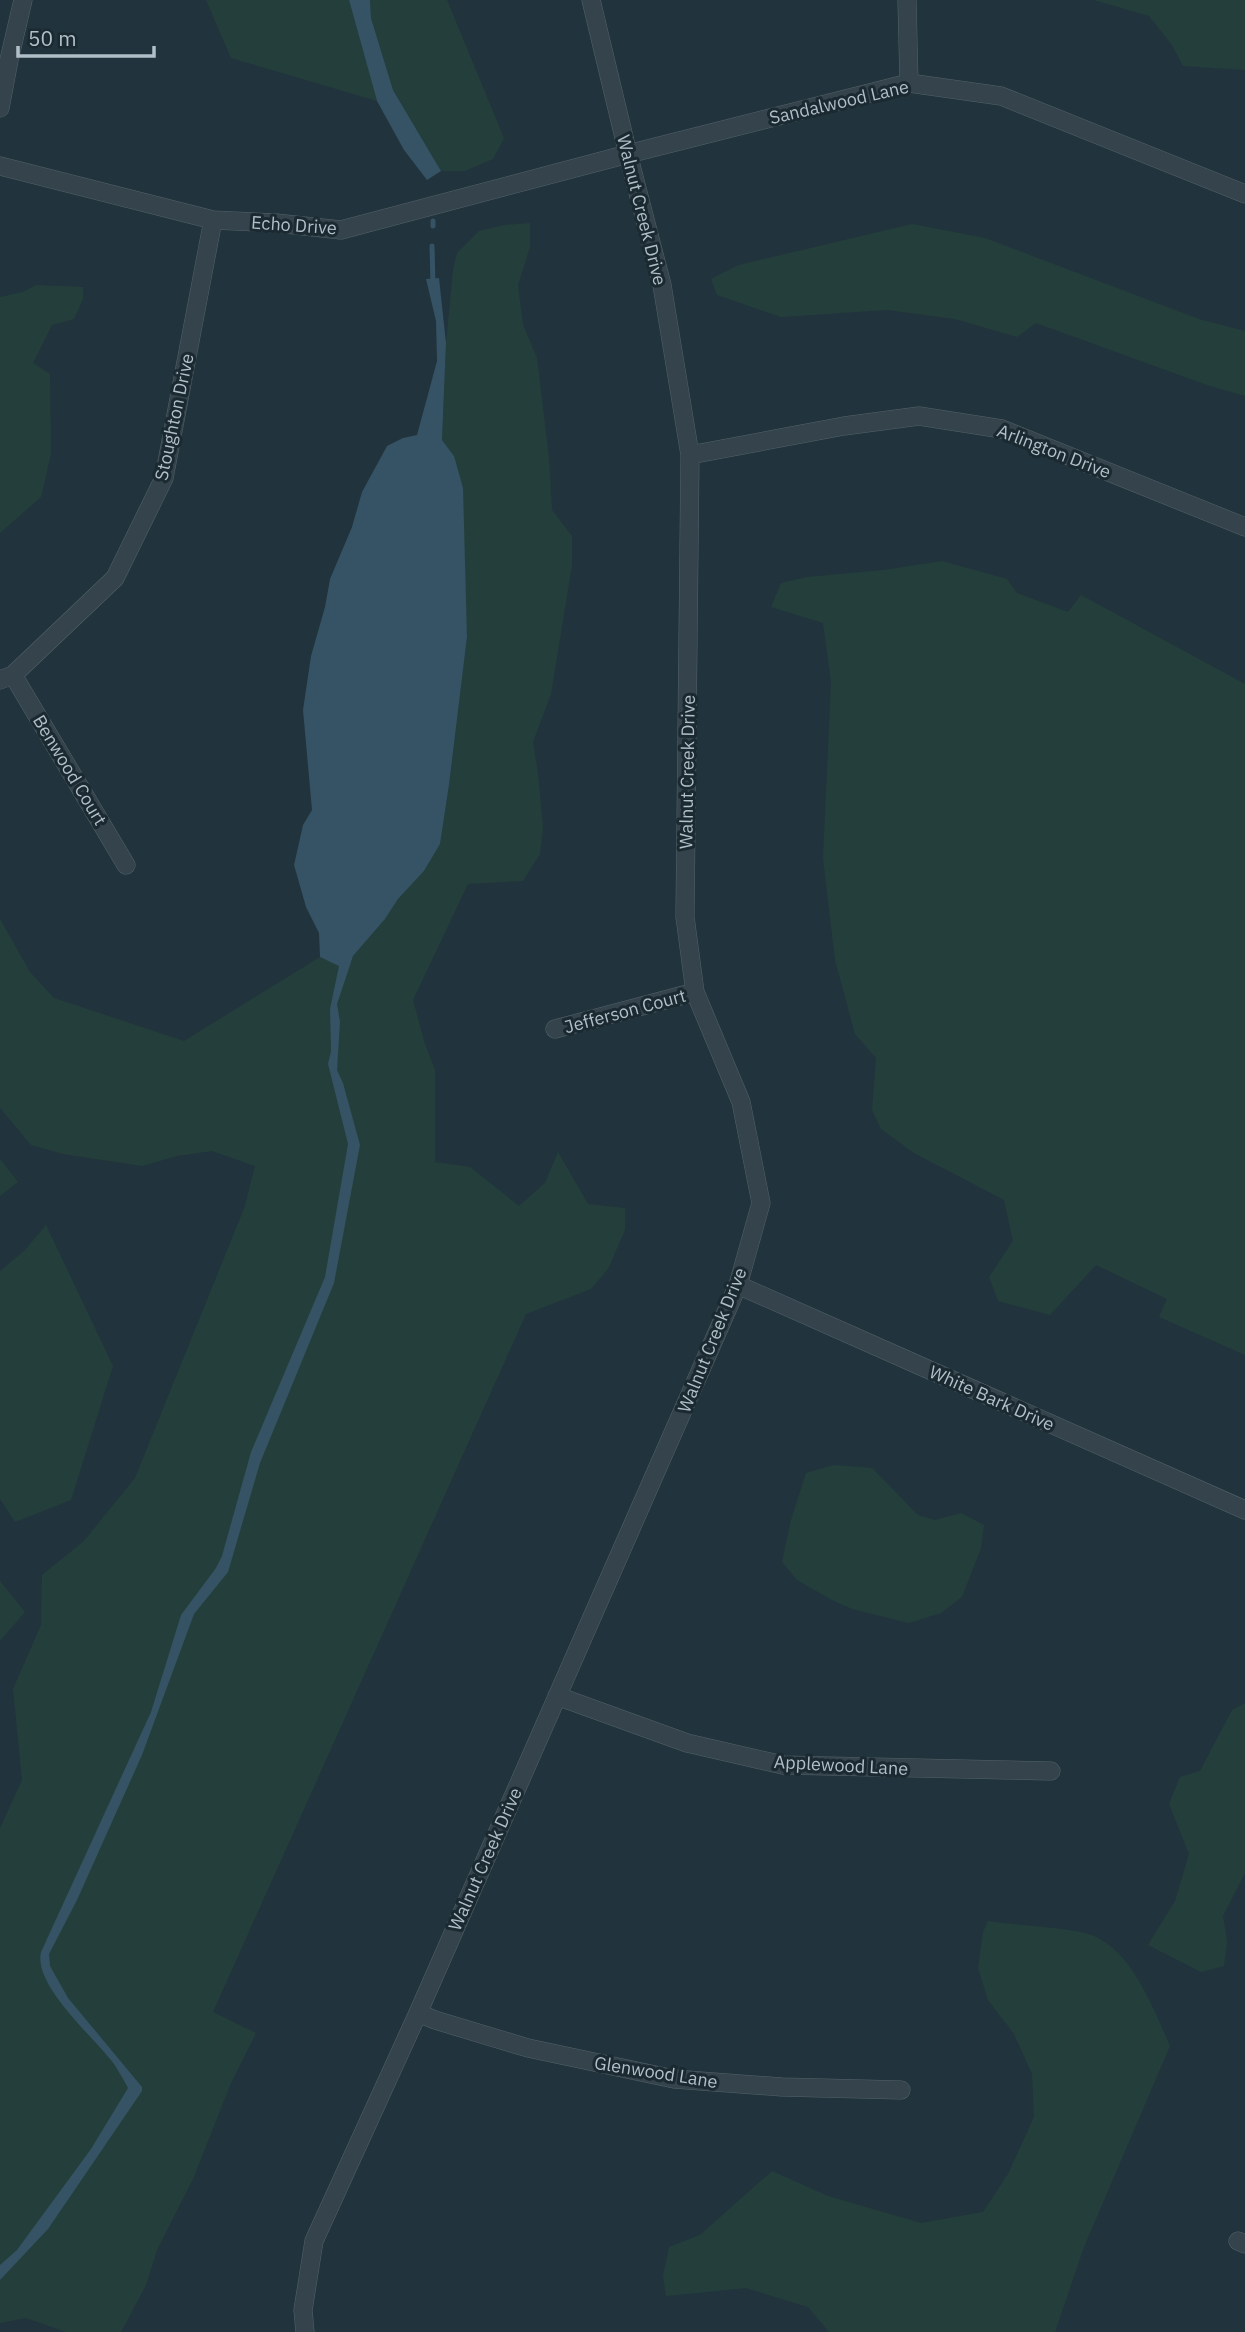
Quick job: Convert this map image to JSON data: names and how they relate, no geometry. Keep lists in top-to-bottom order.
{
  "streets": {
    "street": [
      "Sandalwood Lane",
      "Walnut Creek Drive",
      "Echo Drive",
      "Stoughton Drive",
      "Arlington Drive",
      "Benwood Court",
      "Jefferson Court",
      "White Bark Drive",
      "Applewood Lane",
      "Glenwood Lane"
    ]
  },
  "crossings": [
    ["Sandalwood Lane", "Walnut Creek Drive"],
    ["Sandalwood Lane", "Echo Drive"],
    ["Walnut Creek Drive", "Echo Drive"],
    ["Walnut Creek Drive", "Arlington Drive"],
    ["Walnut Creek Drive", "Jefferson Court"],
    ["Walnut Creek Drive", "White Bark Drive"],
    ["Walnut Creek Drive", "Applewood Lane"],
    ["Walnut Creek Drive", "Glenwood Lane"],
    ["Echo Drive", "Stoughton Drive"],
    ["Stoughton Drive", "Benwood Court"]
  ],
  "scale_bar": "50 m"
}
